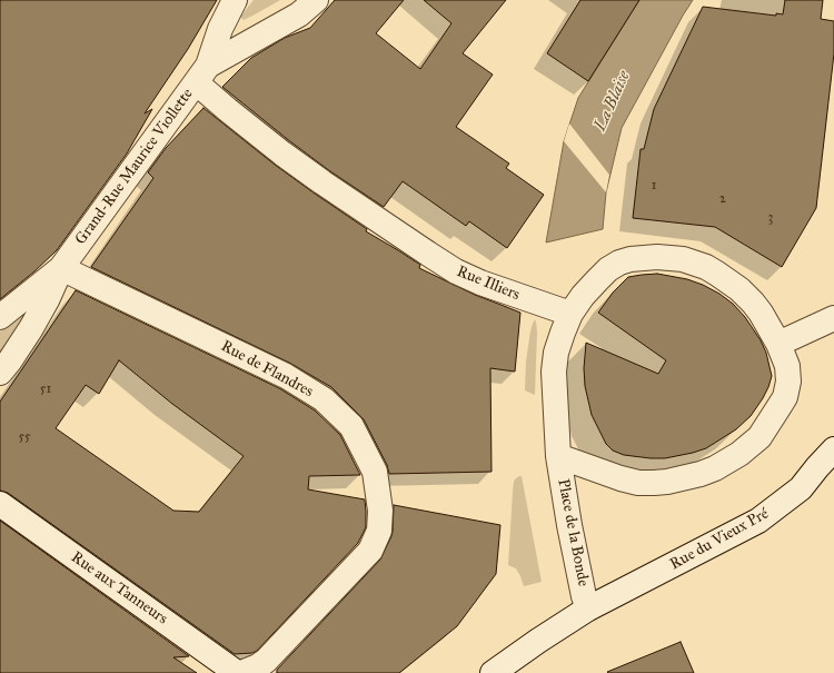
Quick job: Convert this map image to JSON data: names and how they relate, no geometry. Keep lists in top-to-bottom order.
{
  "streets": {
    "street": [
      "Grand-Rue Maurice Viollette",
      "Rue Illiers",
      "Rue de Flandres",
      "Place de la Bonde",
      "Rue du Vieux Pré",
      "Rue aux Tanneurs"
    ]
  },
  "crossings": [
    ["Grand-Rue Maurice Viollette", "Rue Illiers"],
    ["Grand-Rue Maurice Viollette", "Rue de Flandres"],
    ["Rue Illiers", "Place de la Bonde"],
    ["Place de la Bonde", "Rue du Vieux Pré"]
  ],
  "water": ["La Blaise"],
  "house_numbers": [
    "1",
    "2",
    "3",
    "51",
    "55"
  ]
}
